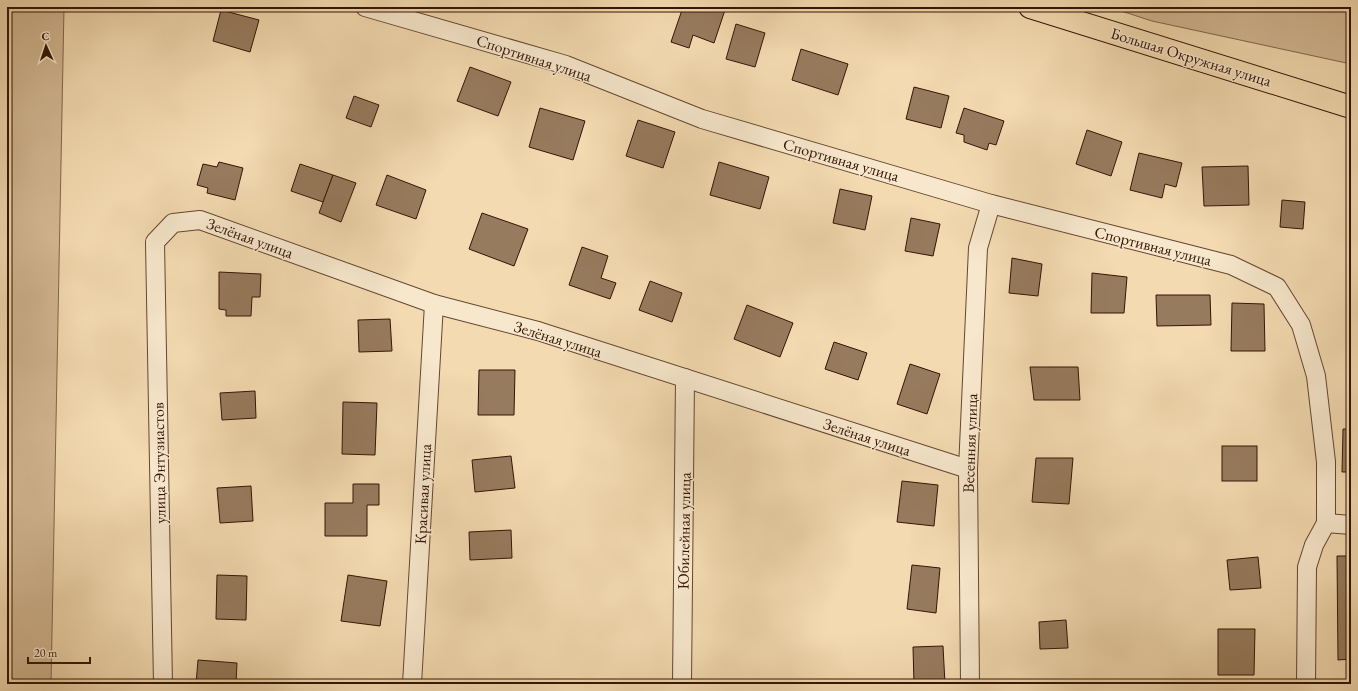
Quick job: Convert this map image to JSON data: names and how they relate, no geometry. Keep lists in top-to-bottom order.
{
  "streets": {
    "main road": ["Большая Окружная улица"],
    "street": [
      "Спортивная улица",
      "Зелёная улица",
      "Весенняя улица",
      "улица Энтузиастов",
      "Красивая улица",
      "Юбилейная улица"
    ]
  },
  "crossings": [
    ["Спортивная улица", "Весенняя улица"],
    ["Зелёная улица", "Весенняя улица"],
    ["Зелёная улица", "улица Энтузиастов"],
    ["Зелёная улица", "Красивая улица"],
    ["Зелёная улица", "Юбилейная улица"]
  ],
  "scale_bar": "20 m",
  "north": "top"
}
